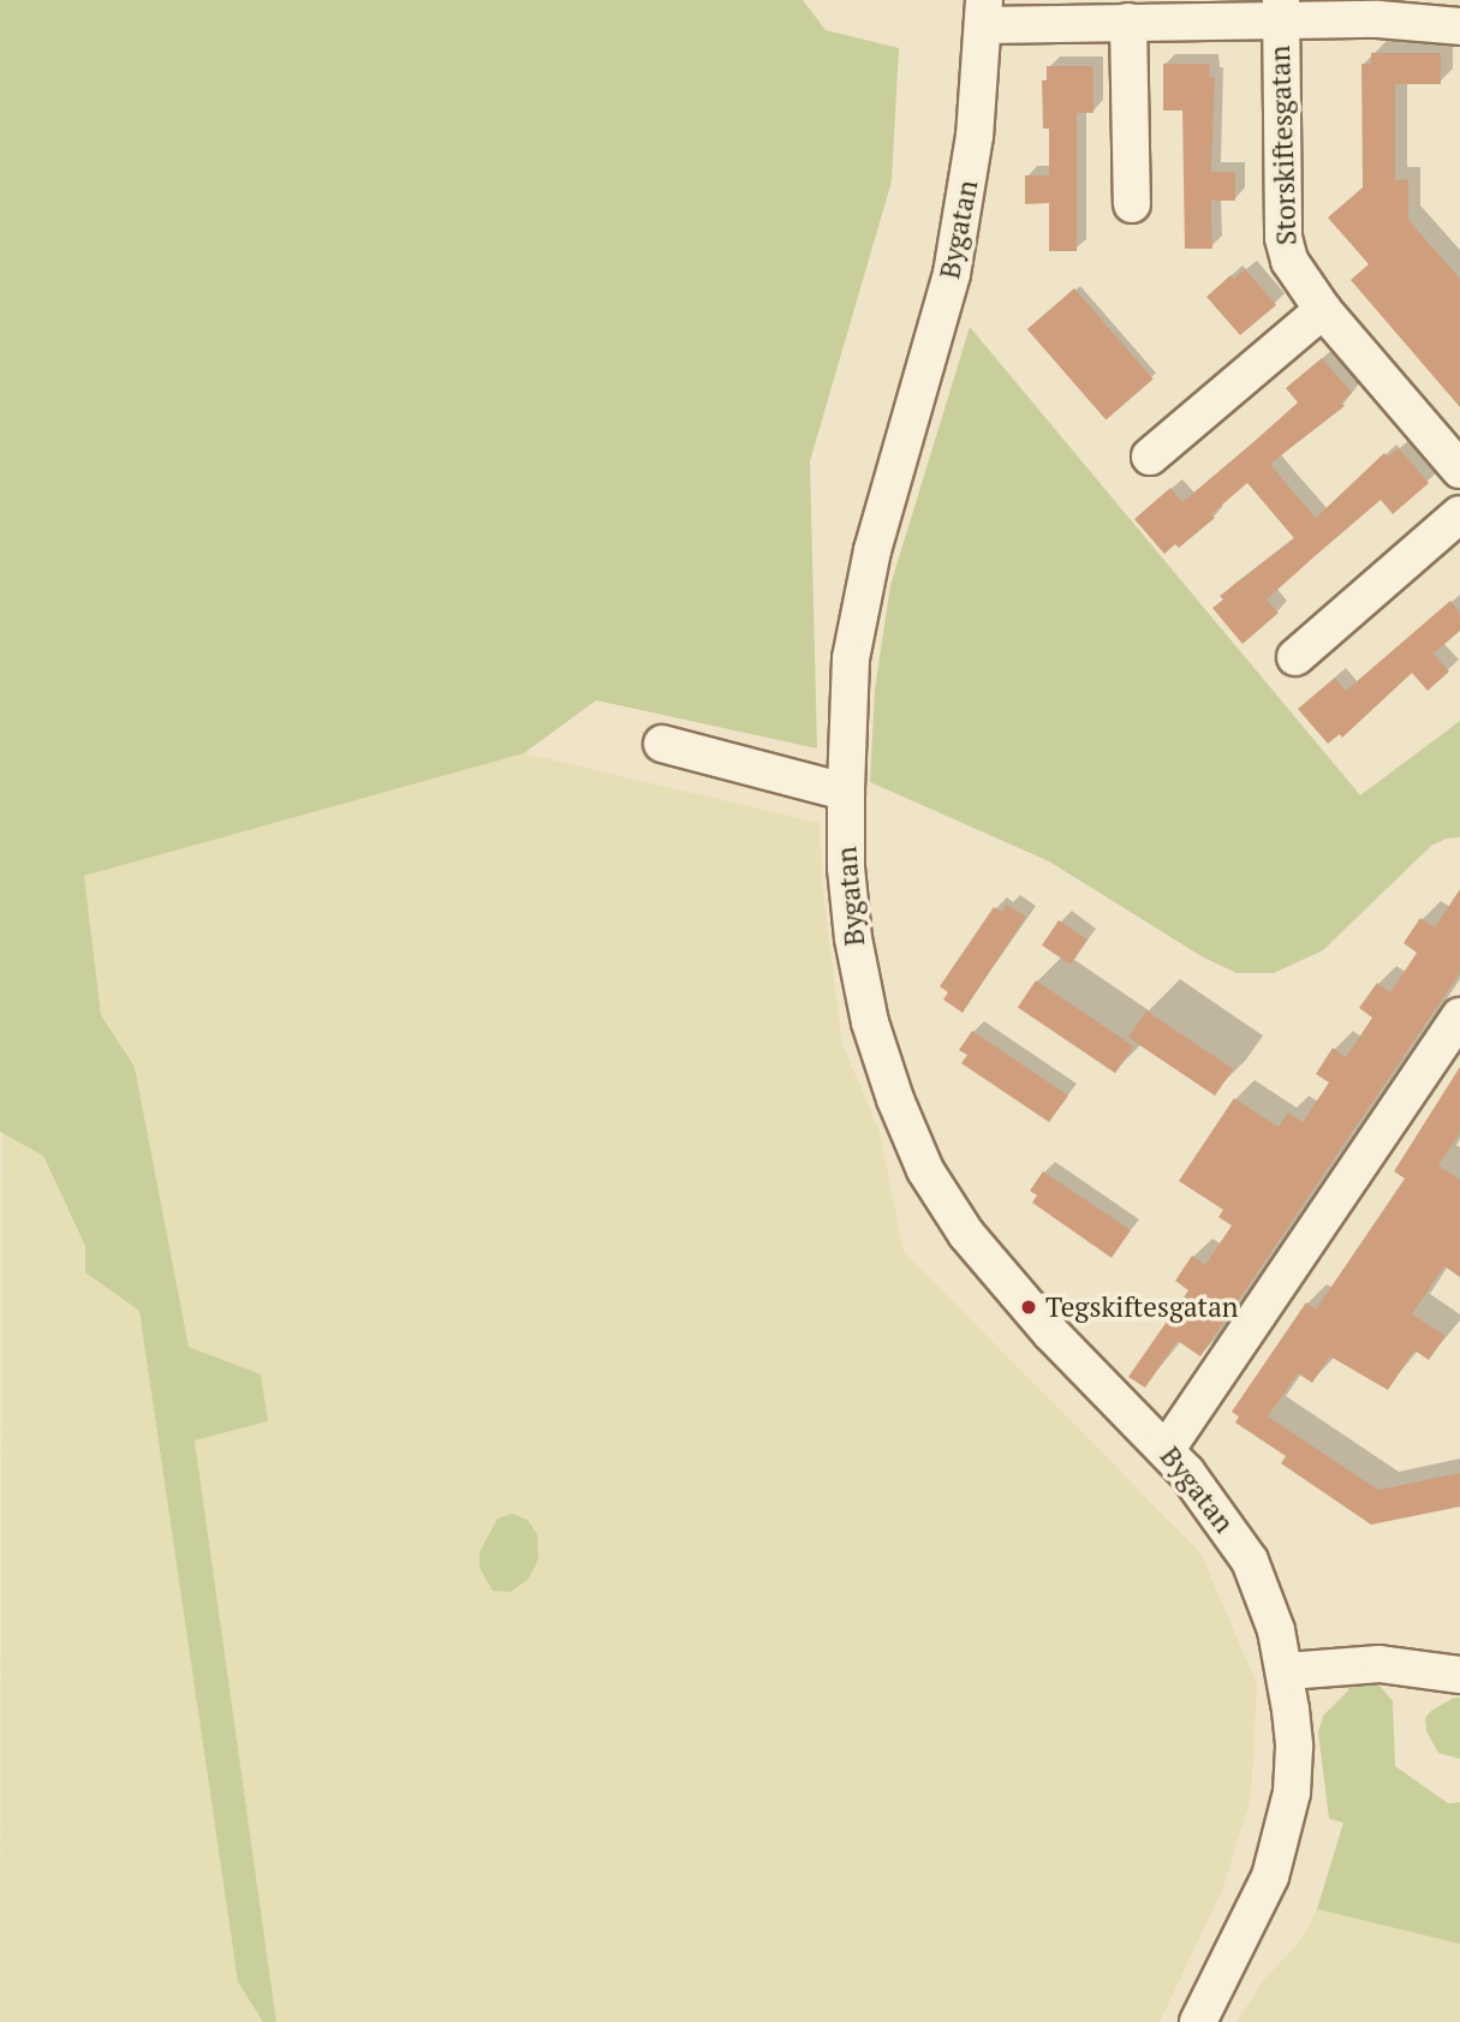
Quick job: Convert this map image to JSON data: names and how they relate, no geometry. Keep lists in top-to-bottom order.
{
  "streets": {
    "street": ["Storskiftesgatan", "Bygatan"]
  },
  "crossings": [
    ["Storskiftesgatan", "Bygatan"]
  ],
  "places": ["Tegskiftesgatan"]
}
